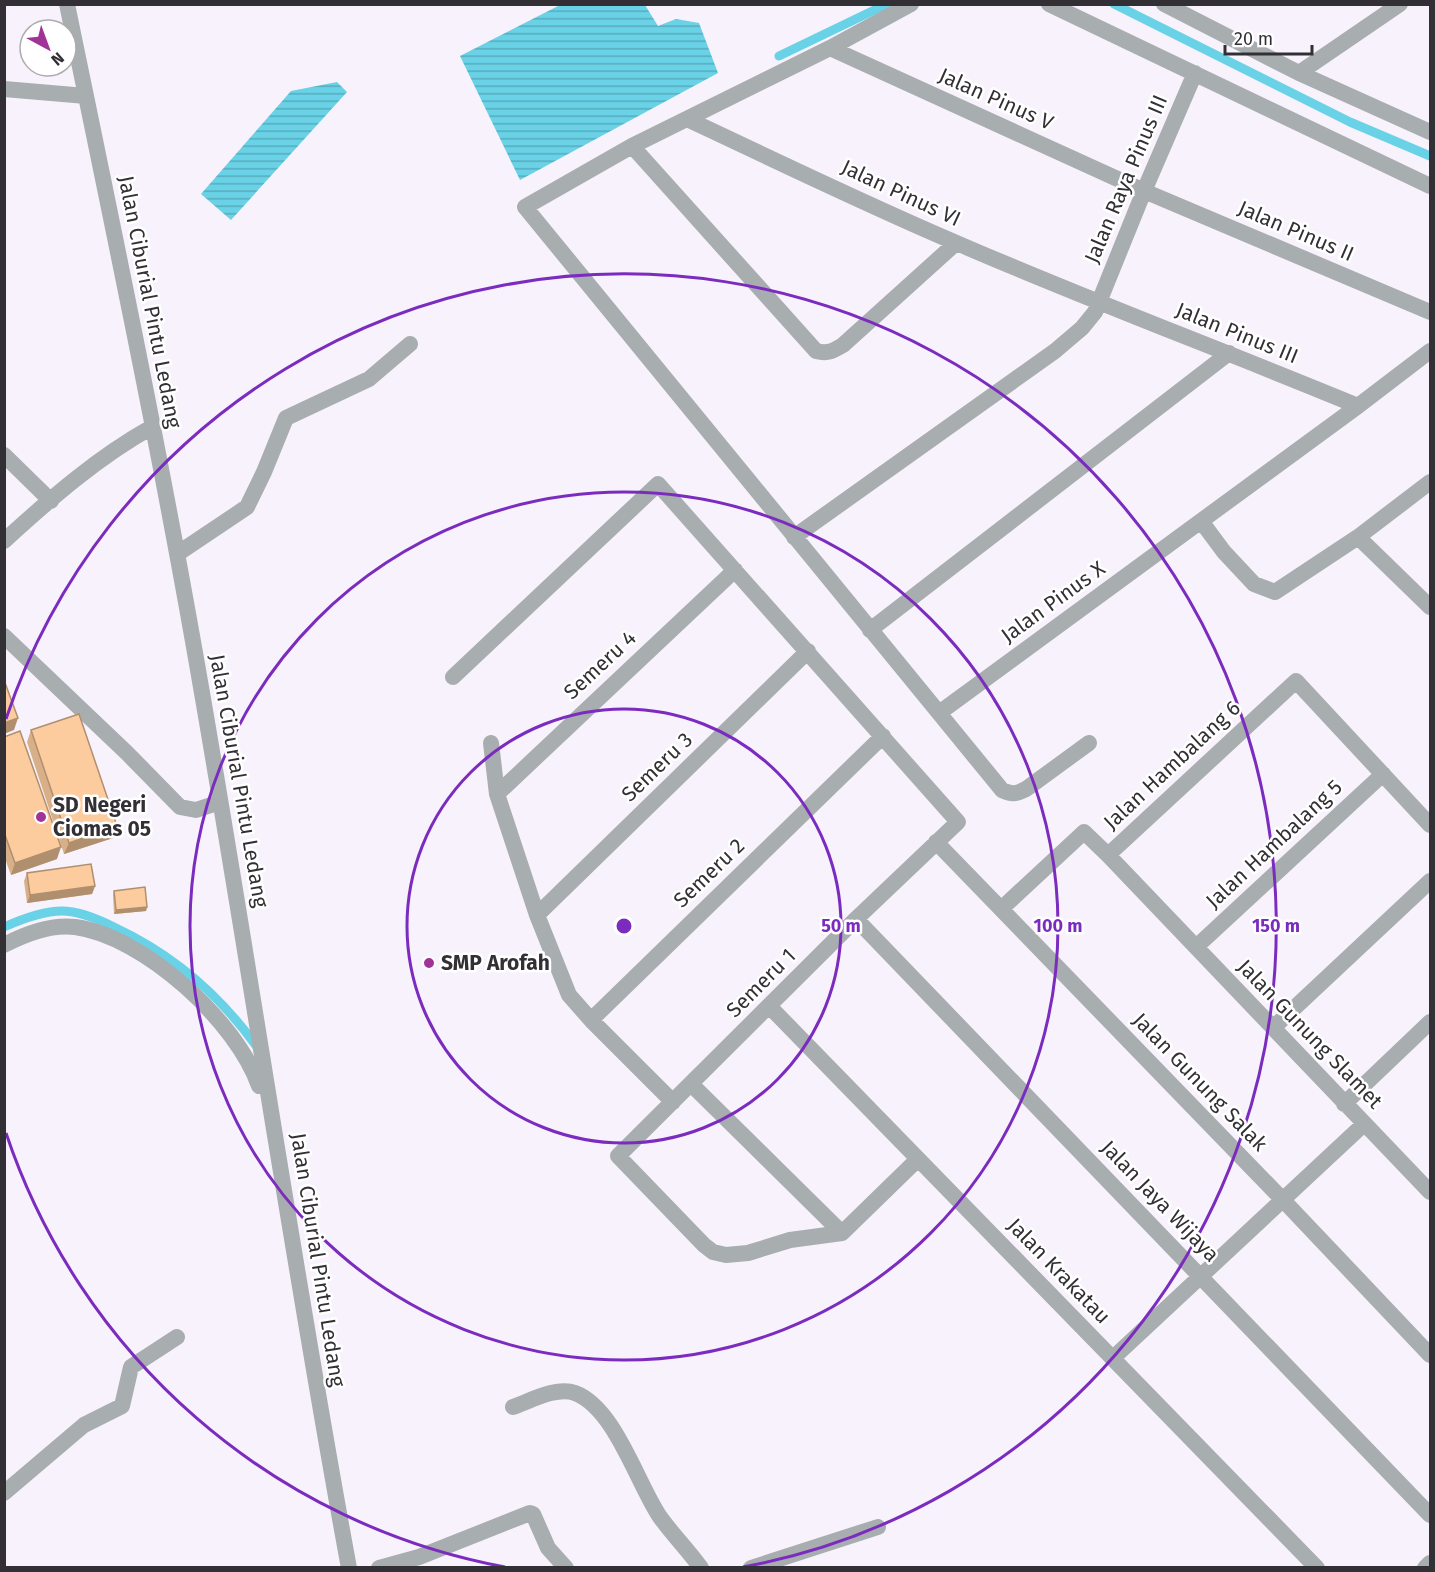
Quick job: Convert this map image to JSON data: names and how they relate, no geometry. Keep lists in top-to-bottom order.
{
  "streets": {
    "street": [
      "Jalan Pinus V",
      "Jalan Raya Pinus III",
      "Jalan Pinus VI",
      "Jalan Pinus II",
      "Jalan Ciburial Pintu Ledang",
      "Jalan Pinus III",
      "Jalan Pinus X",
      "Semeru 4",
      "Jalan Hambalang 6",
      "Semeru 3",
      "Jalan Hambalang 5",
      "Semeru 2",
      "Semeru 1",
      "Jalan Gunung Slamet",
      "Jalan Gunung Salak",
      "Jalan Jaya Wijaya",
      "Jalan Krakatau"
    ]
  },
  "crossings": [
    ["Jalan Pinus V", "Jalan Raya Pinus III"],
    ["Jalan Pinus V", "Jalan Pinus II"],
    ["Jalan Raya Pinus III", "Jalan Pinus VI"],
    ["Jalan Raya Pinus III", "Jalan Pinus II"],
    ["Jalan Raya Pinus III", "Jalan Pinus III"],
    ["Jalan Pinus VI", "Jalan Pinus III"],
    ["Jalan Pinus III", "Jalan Pinus X"],
    ["Jalan Hambalang 6", "Jalan Hambalang 5"],
    ["Jalan Hambalang 6", "Jalan Gunung Slamet"],
    ["Jalan Hambalang 6", "Jalan Gunung Salak"],
    ["Jalan Hambalang 5", "Jalan Gunung Slamet"],
    ["Semeru 2", "Semeru 1"],
    ["Semeru 1", "Jalan Gunung Salak"],
    ["Semeru 1", "Jalan Jaya Wijaya"],
    ["Semeru 1", "Jalan Krakatau"]
  ],
  "places": ["SD Negeri Ciomas 05", "SMP Arofah"],
  "scale_bar": "20 m",
  "north": "bottom right",
  "rings": ["50 m", "100 m", "150 m"]
}
